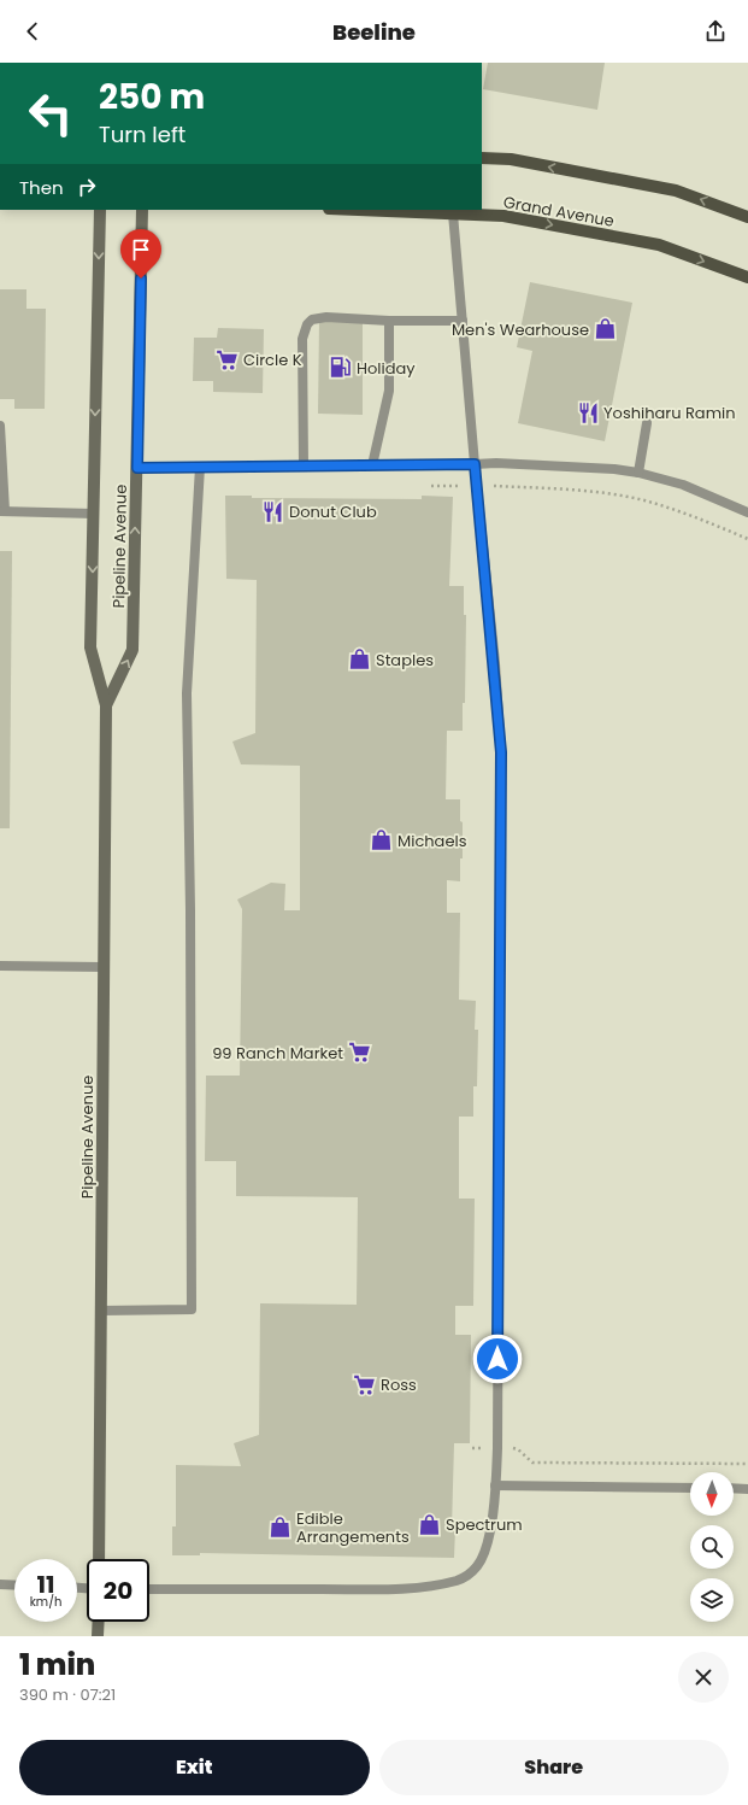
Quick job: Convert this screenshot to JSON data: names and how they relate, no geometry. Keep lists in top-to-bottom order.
{
  "streets": {
    "main road": ["Grand Avenue", "Pipeline Avenue"]
  },
  "places": {
    "shop": [
      "Men's Wearhouse",
      "Staples",
      "Michaels",
      "Spectrum",
      "Edible Arrangements"
    ],
    "supermarket": ["Circle K", "99 Ranch Market", "Ross"],
    "fuel station": ["Holiday"],
    "restaurant": ["Yoshiharu Ramin", "Donut Club"]
  },
  "north": "bottom",
  "page": {
    "header": "Beeline",
    "turn": ["250 m", "Turn left"],
    "then": "Then",
    "speed": "11 km/h",
    "limit": "20",
    "heading": ["1 min", "390 m · 07:21"],
    "buttons": ["Exit", "Share"]
  }
}
